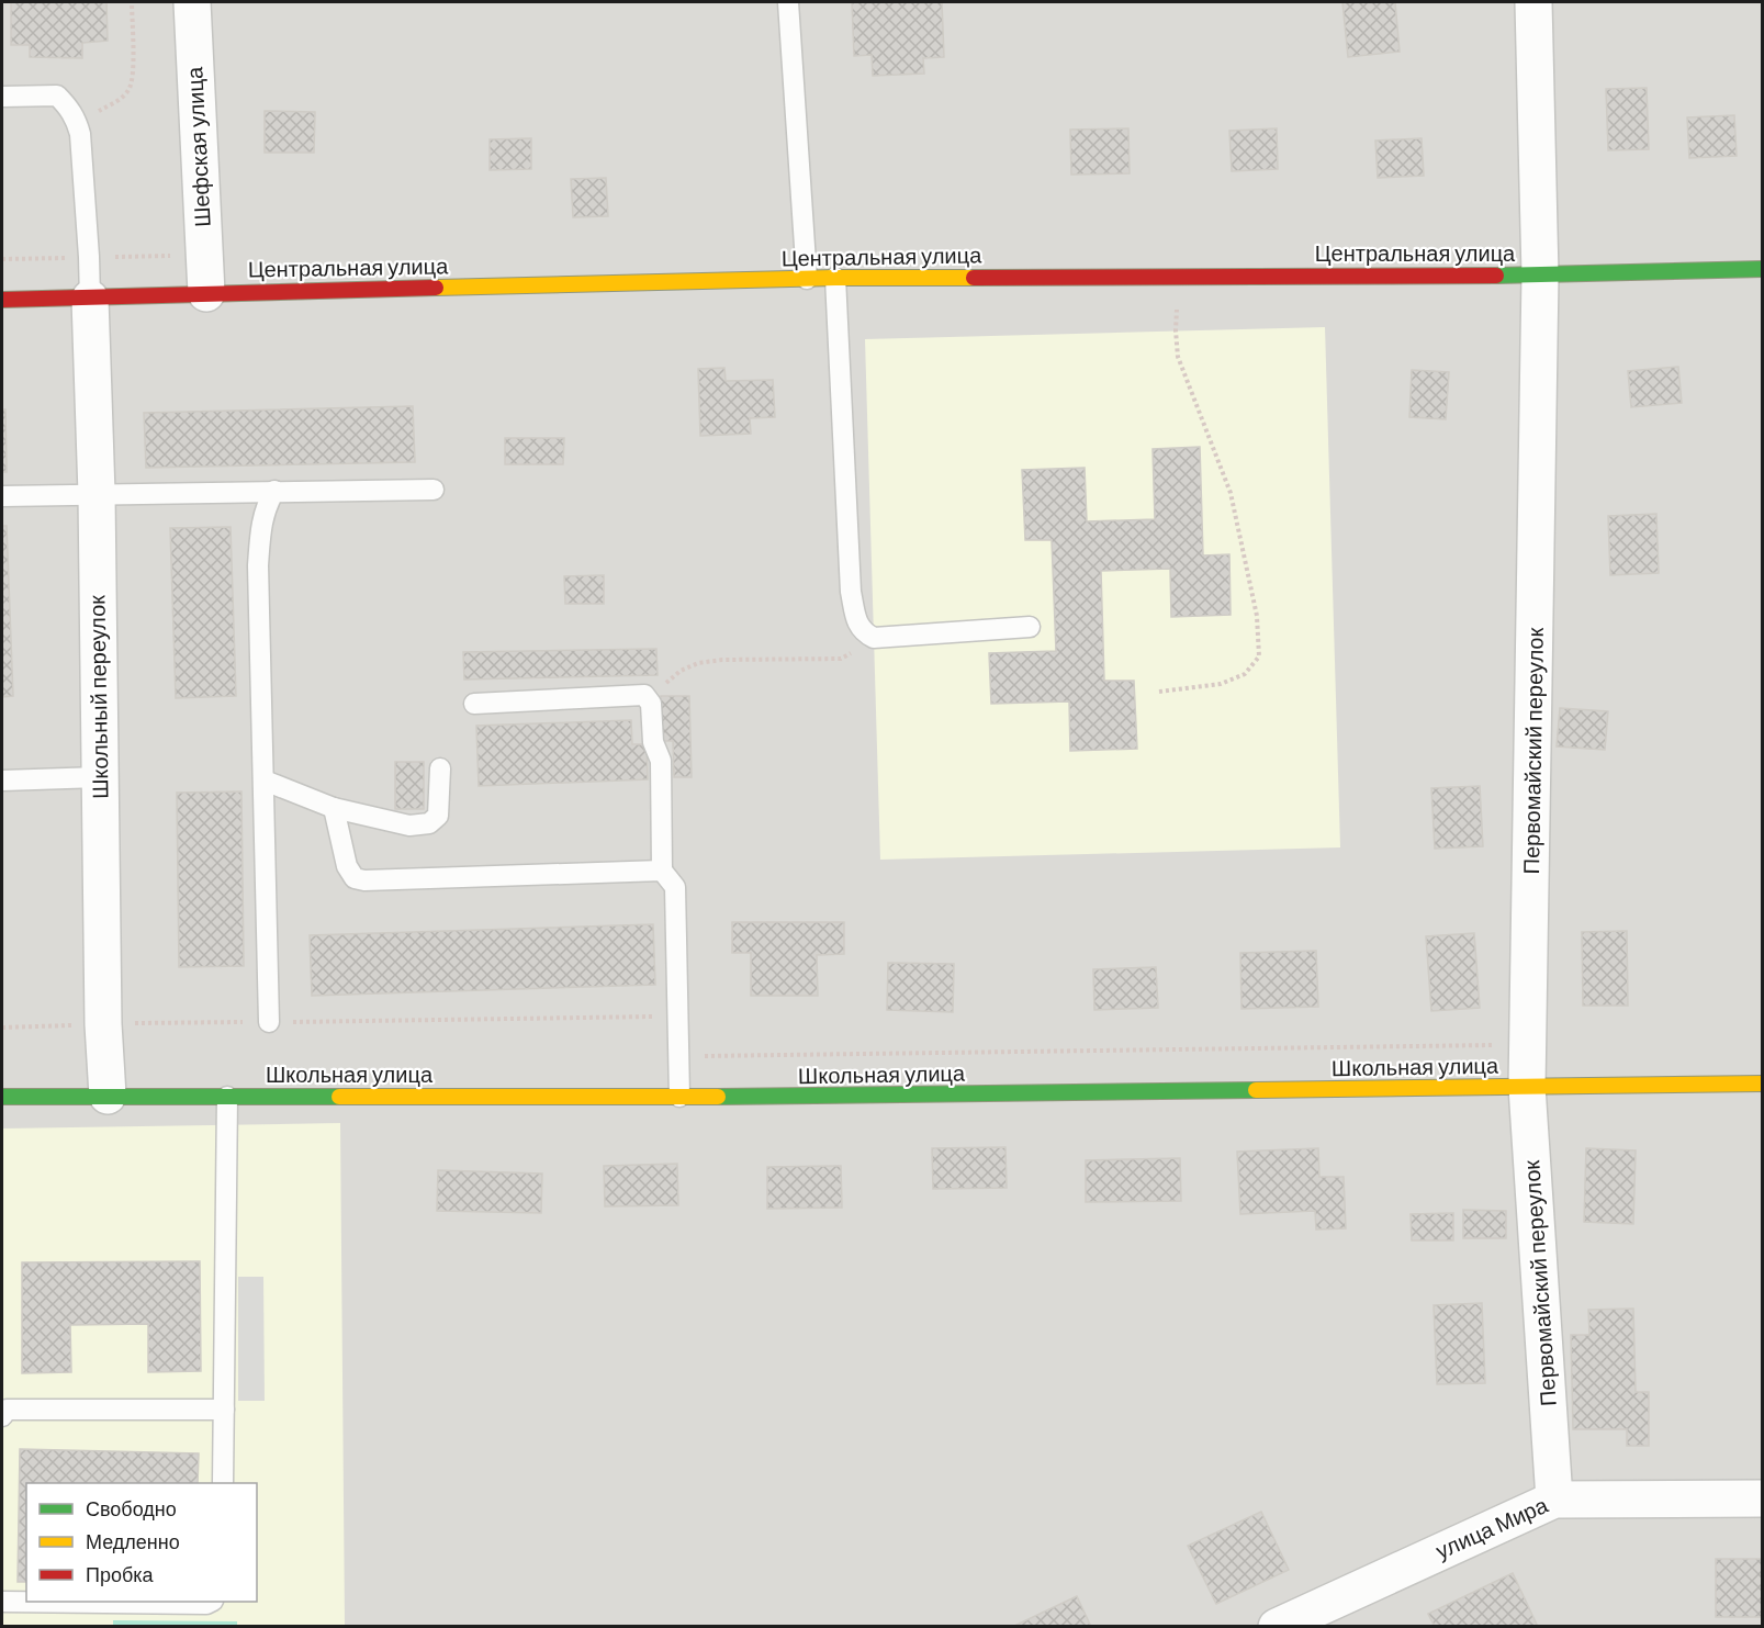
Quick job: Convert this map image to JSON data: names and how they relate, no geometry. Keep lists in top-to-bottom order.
{
  "streets": {
    "street": [
      "Шефская улица",
      "Центральная улица",
      "Школьный переулок",
      "Первомайский переулок",
      "Школьная улица",
      "улица Мира"
    ]
  },
  "crossings": [
    ["Шефская улица", "Центральная улица"],
    ["Центральная улица", "Школьный переулок"],
    ["Центральная улица", "Первомайский переулок"],
    ["Школьный переулок", "Школьная улица"],
    ["Первомайский переулок", "Школьная улица"],
    ["Первомайский переулок", "улица Мира"]
  ],
  "legend": ["Свободно", "Медленно", "Пробка"]
}
